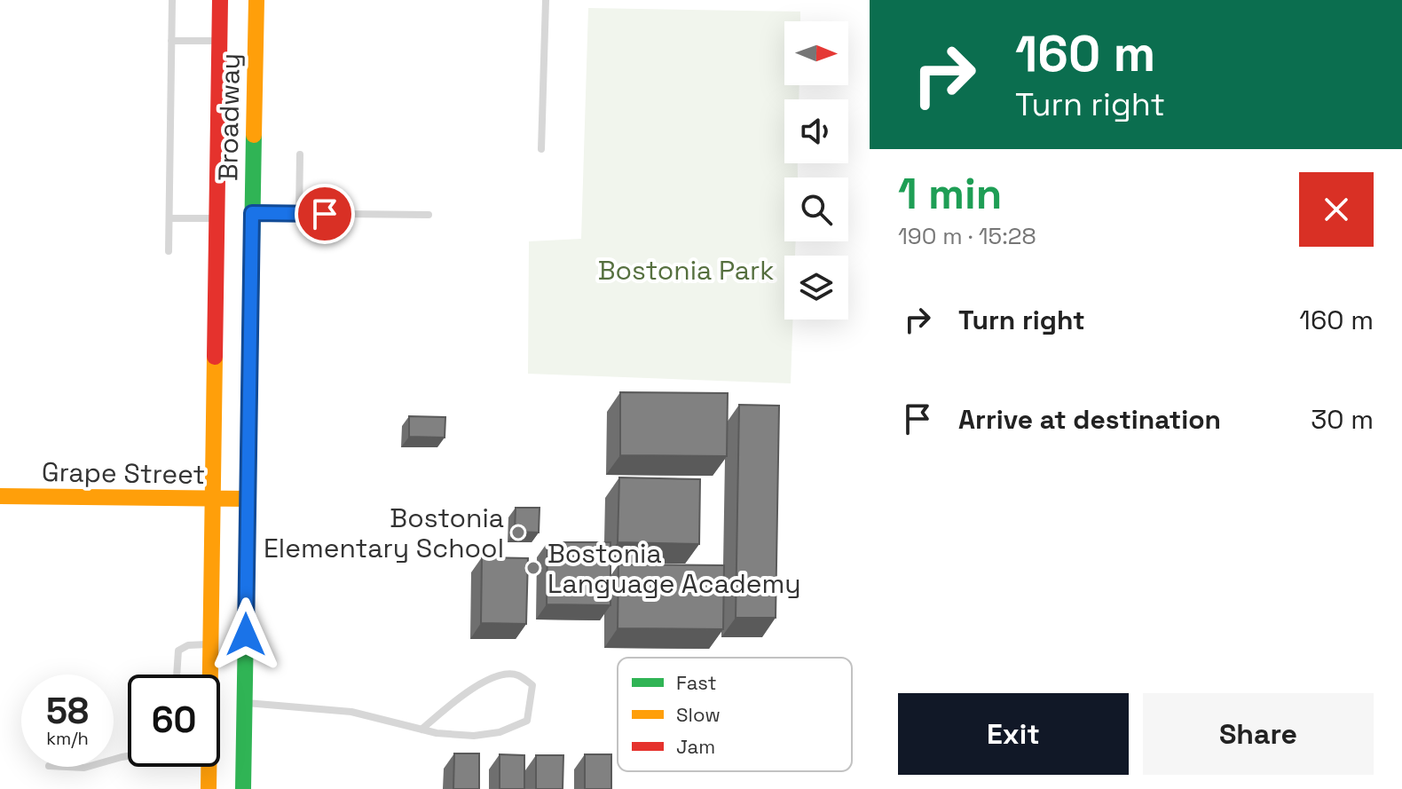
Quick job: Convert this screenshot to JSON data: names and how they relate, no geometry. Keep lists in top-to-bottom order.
{
  "streets": {
    "main road": ["Broadway", "Grape Street"]
  },
  "crossings": [
    ["Broadway", "Grape Street"]
  ],
  "parks": ["Bostonia Park"],
  "places": ["Bostonia Elementary School", "Bostonia Language Academy"],
  "legend": ["Fast", "Slow", "Jam"],
  "north": "right",
  "page": {
    "turn": ["160 m", "Turn right"],
    "heading": ["1 min", "190 m · 15:28"],
    "list": [
      {
        "name": "Turn right",
        "value": "160 m"
      },
      {
        "name": "Arrive at destination",
        "value": "30 m"
      }
    ],
    "speed": "58 km/h",
    "limit": "60",
    "buttons": ["Exit", "Share"]
  }
}
